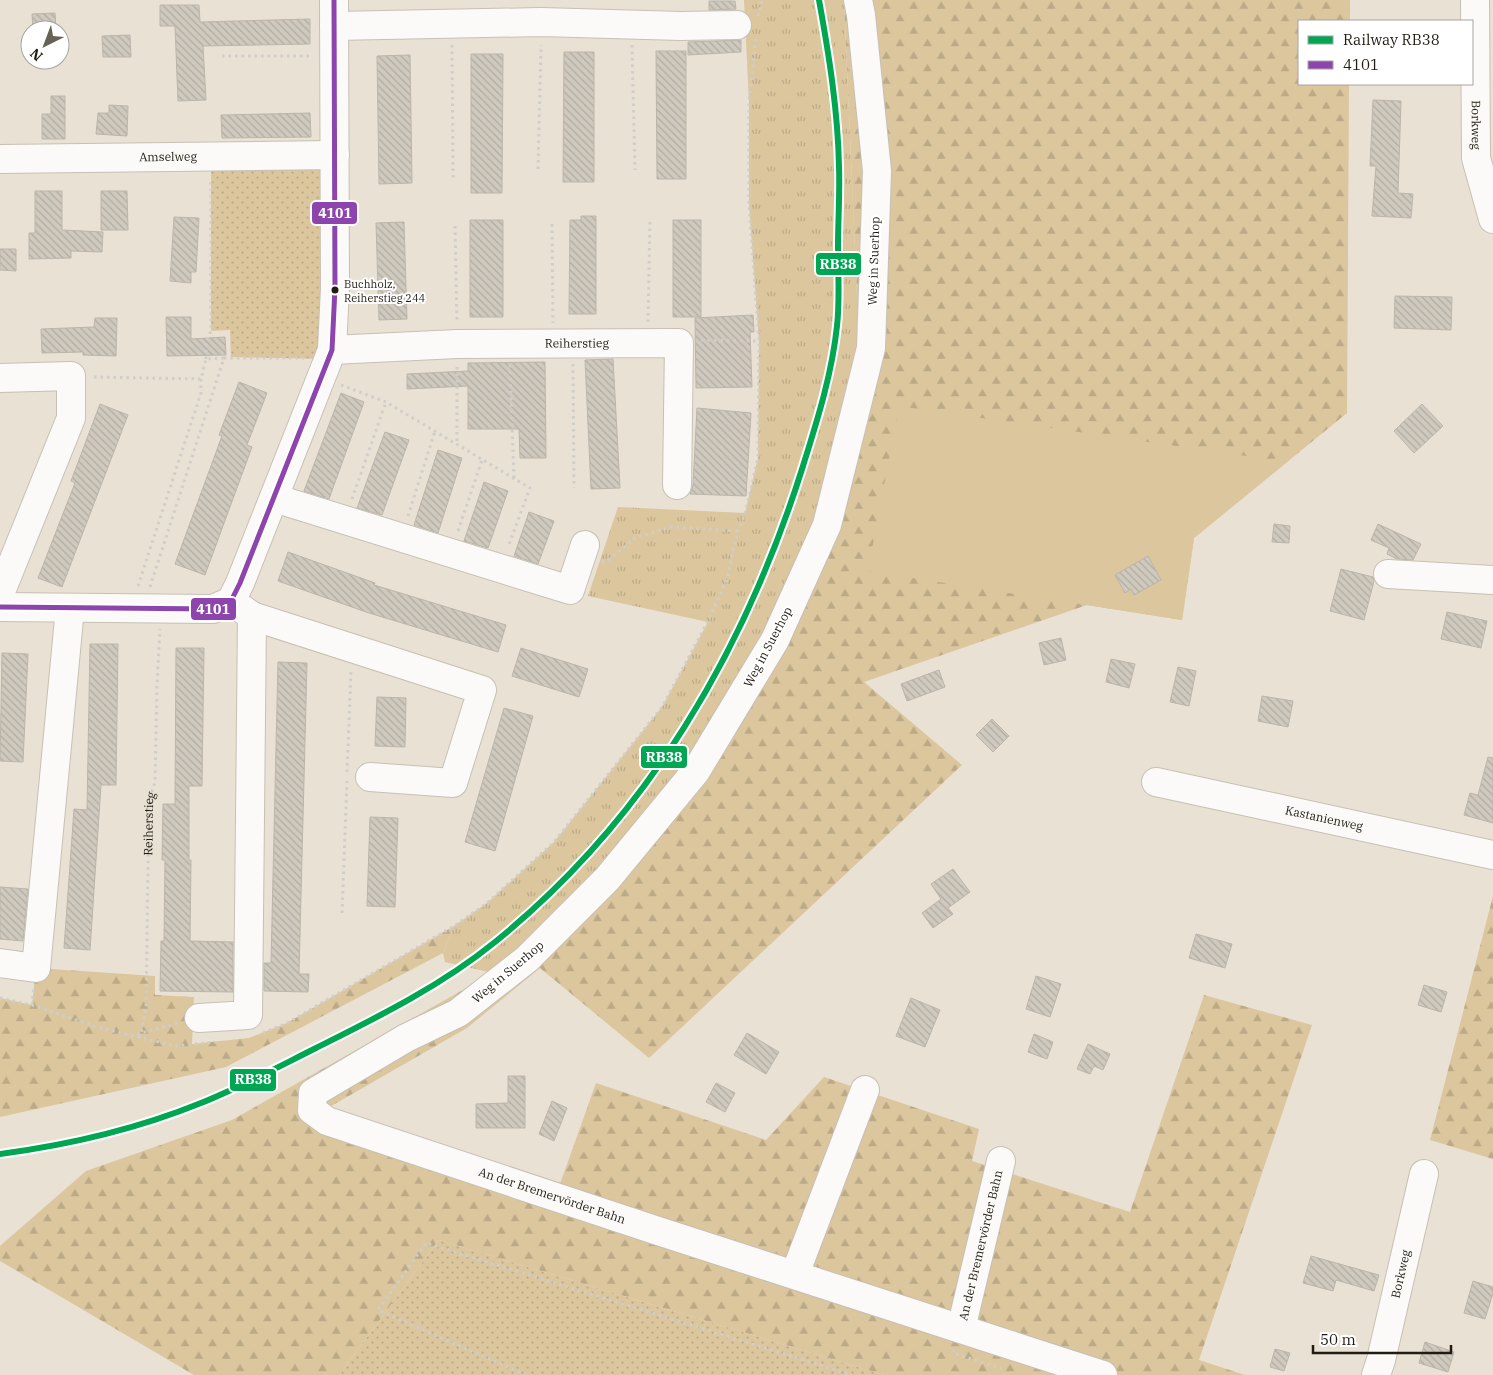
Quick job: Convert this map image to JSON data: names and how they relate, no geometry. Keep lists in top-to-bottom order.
{
  "streets": {
    "street": [
      "Borkweg",
      "Amselweg",
      "Weg in Suerhop",
      "Reiherstieg",
      "Kastanienweg",
      "An der Bremervörder Bahn"
    ]
  },
  "crossings": [
    ["Weg in Suerhop", "An der Bremervörder Bahn"]
  ],
  "places": ["Buchholz, Reiherstieg 244"],
  "lines": ["rail line RB38", "transit line 4101"],
  "legend": ["Railway RB38", "4101"],
  "scale_bar": "50 m",
  "north": "bottom left"
}
